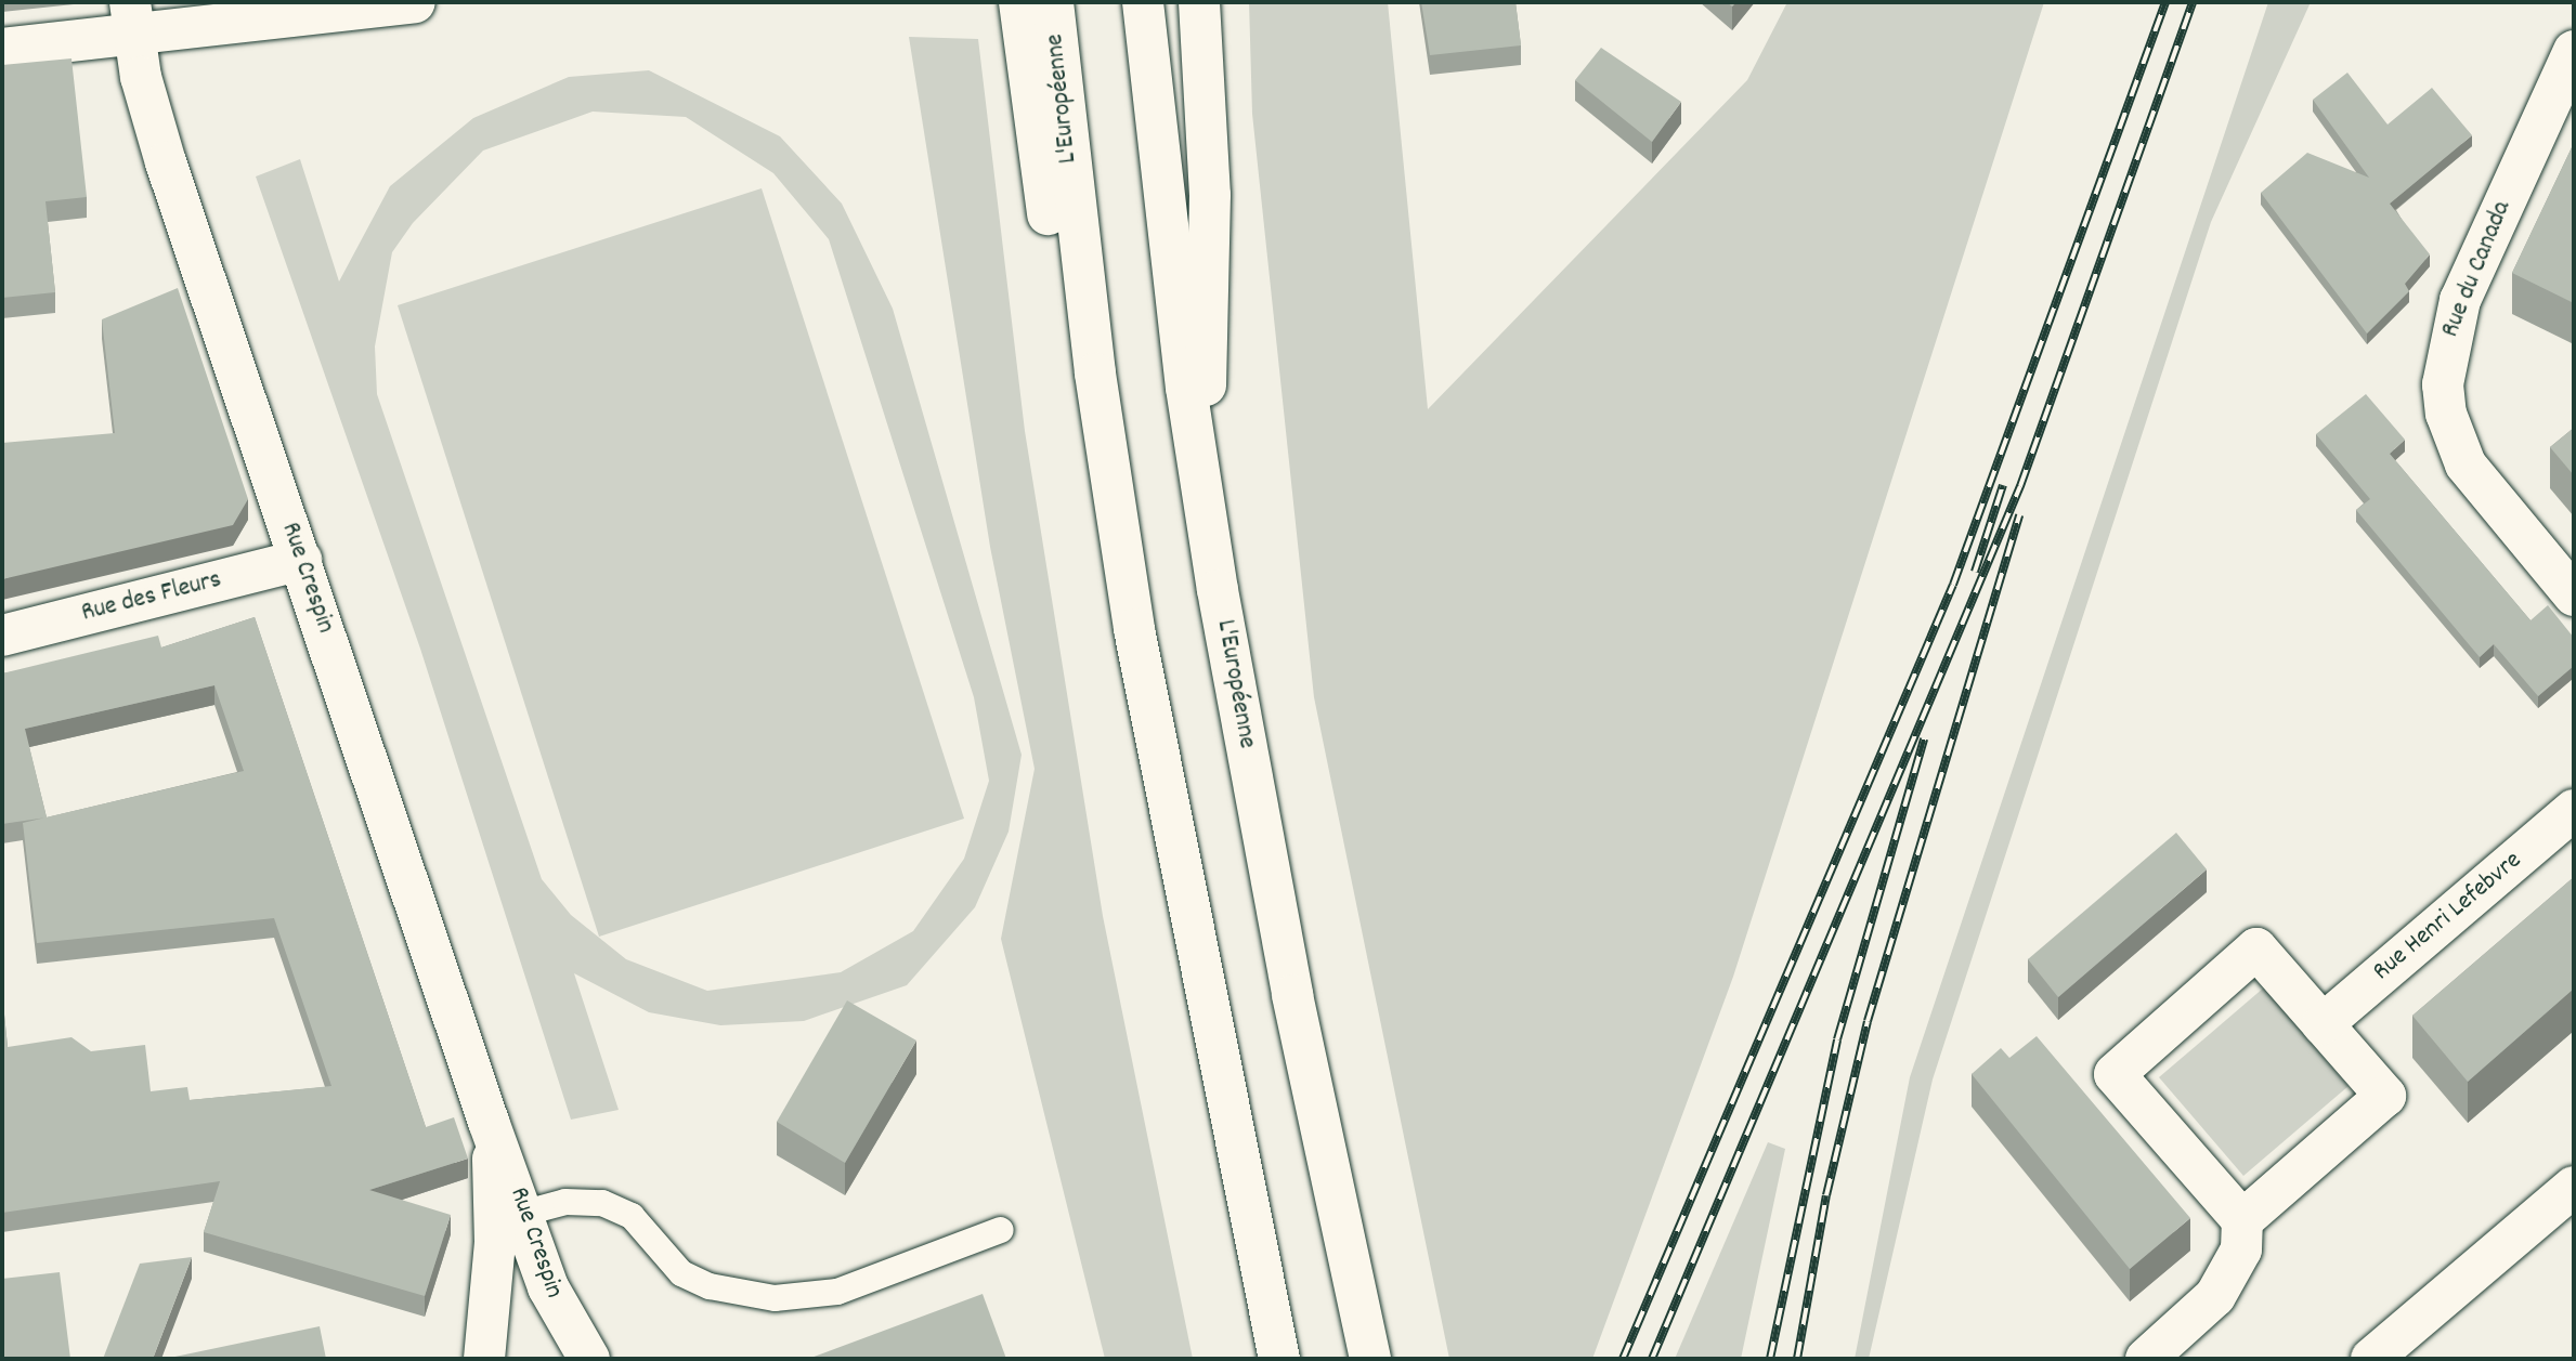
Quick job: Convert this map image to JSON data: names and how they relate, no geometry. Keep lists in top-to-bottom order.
{
  "streets": {
    "main road": [
      "L'Européenne",
      "Rue du Canada",
      "Rue Crespin",
      "Rue des Fleurs",
      "Rue Henri Lefebvre"
    ]
  },
  "crossings": [
    ["Rue Crespin", "Rue des Fleurs"]
  ]
}
